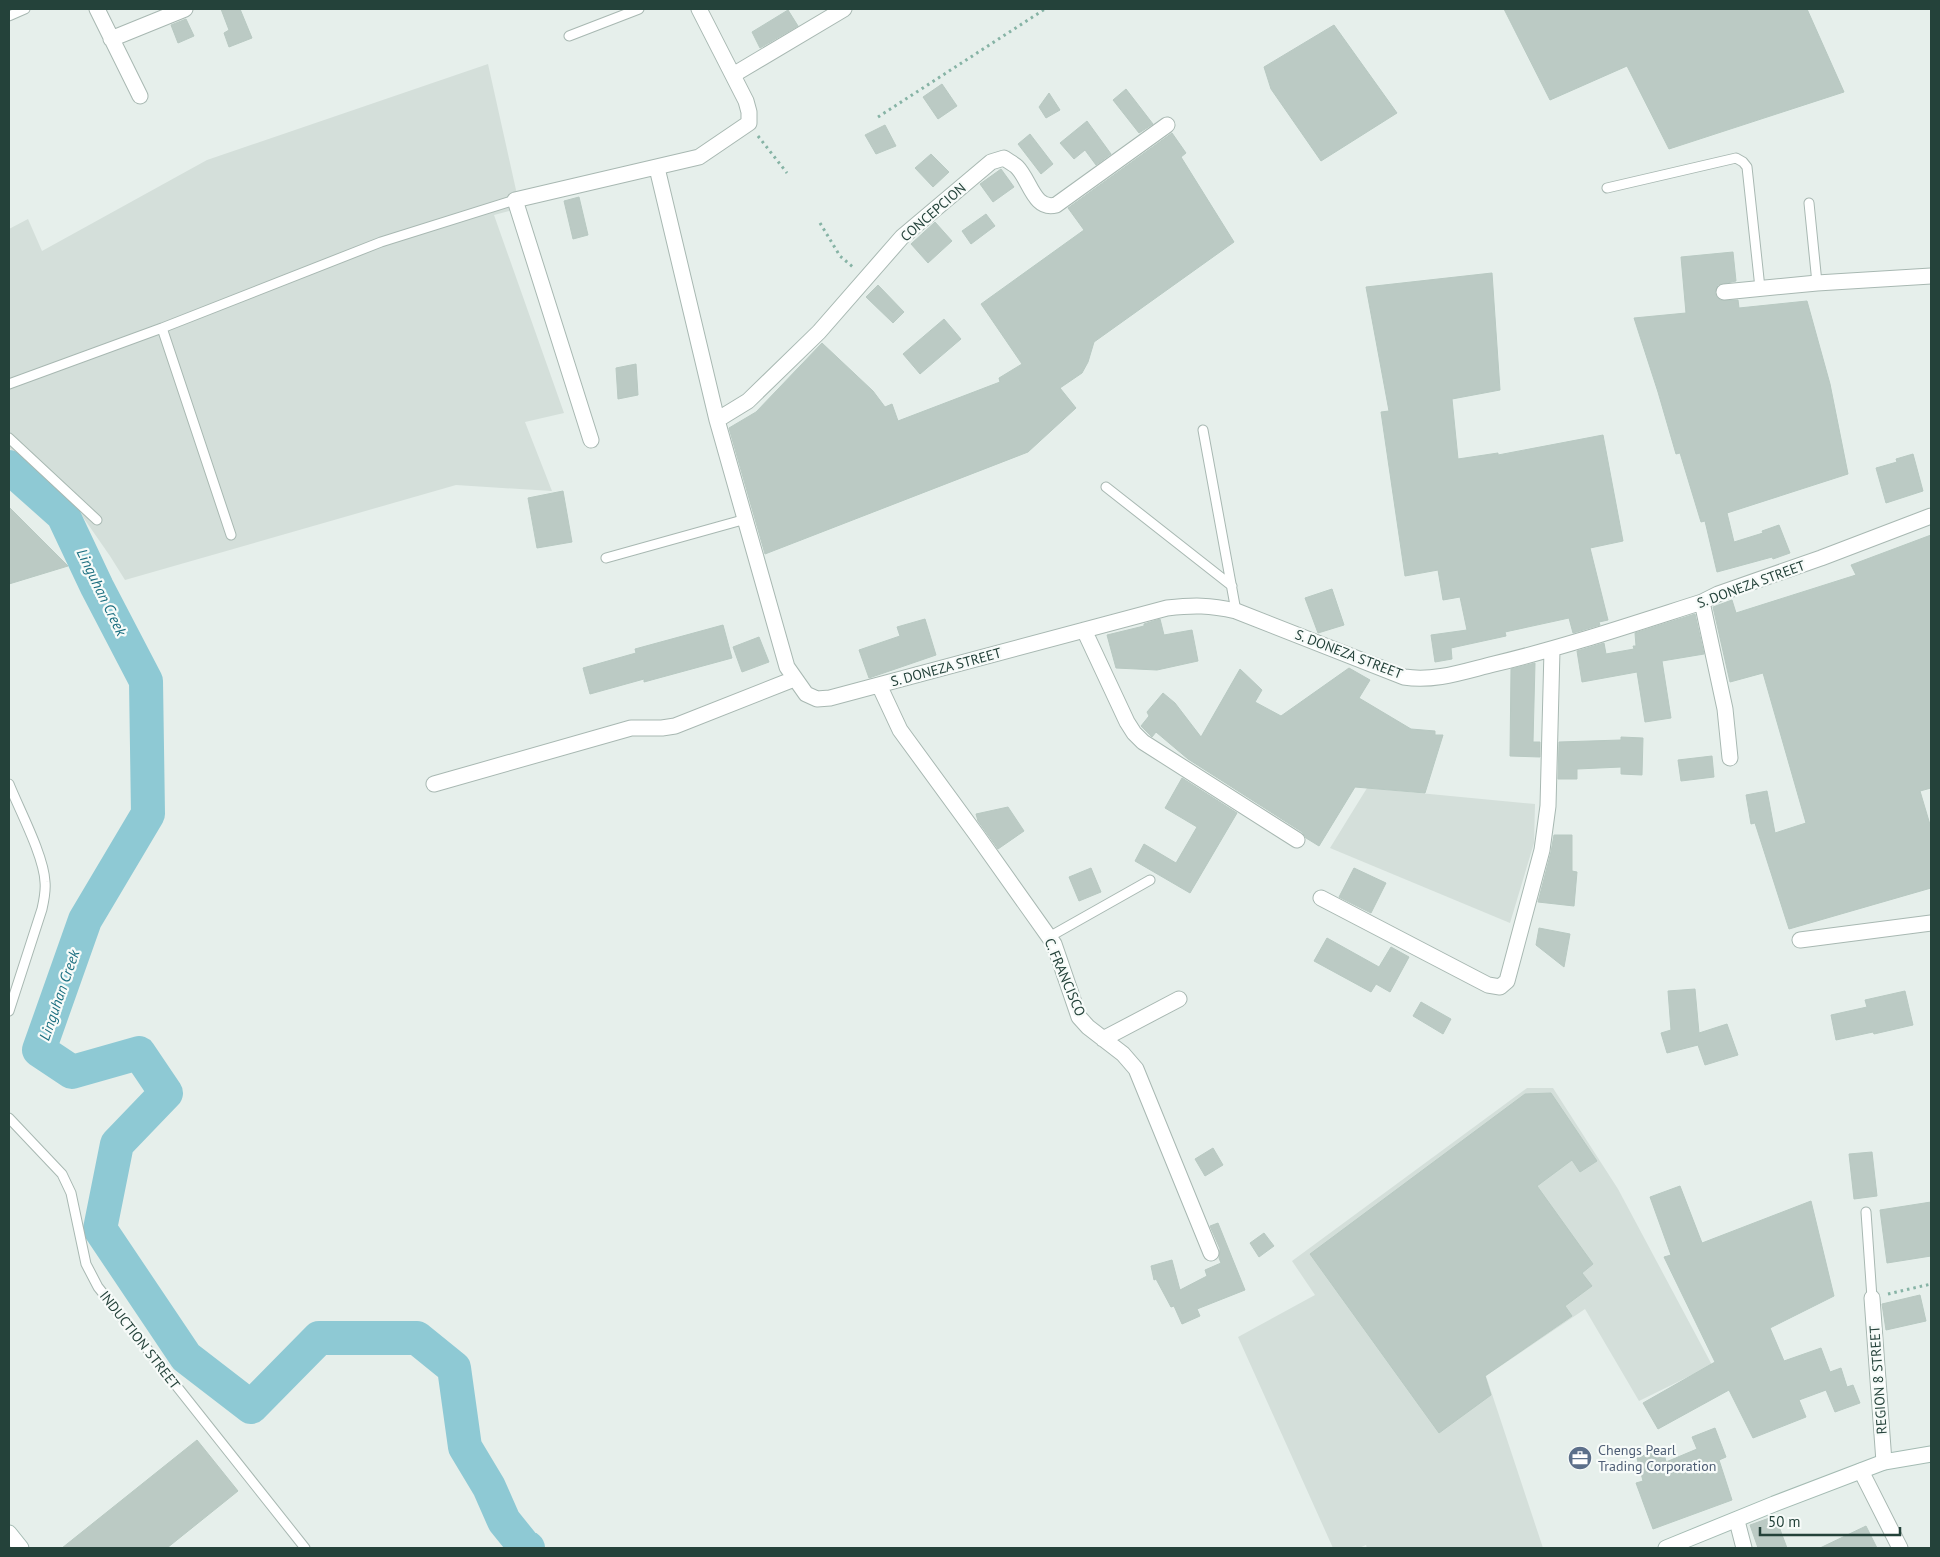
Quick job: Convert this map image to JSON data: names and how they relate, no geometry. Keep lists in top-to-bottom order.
{
  "streets": {
    "street": [
      "CONCEPCION",
      "S. DONEZA STREET",
      "C. FRANCISCO",
      "REGION 8 STREET"
    ],
    "lane": ["INDUCTION STREET"]
  },
  "crossings": [
    ["S. DONEZA STREET", "C. FRANCISCO"]
  ],
  "water": ["Linguhan Creek"],
  "places": {
    "office": ["Chengs Pearl Trading Corporation"]
  },
  "scale_bar": "50 m"
}
